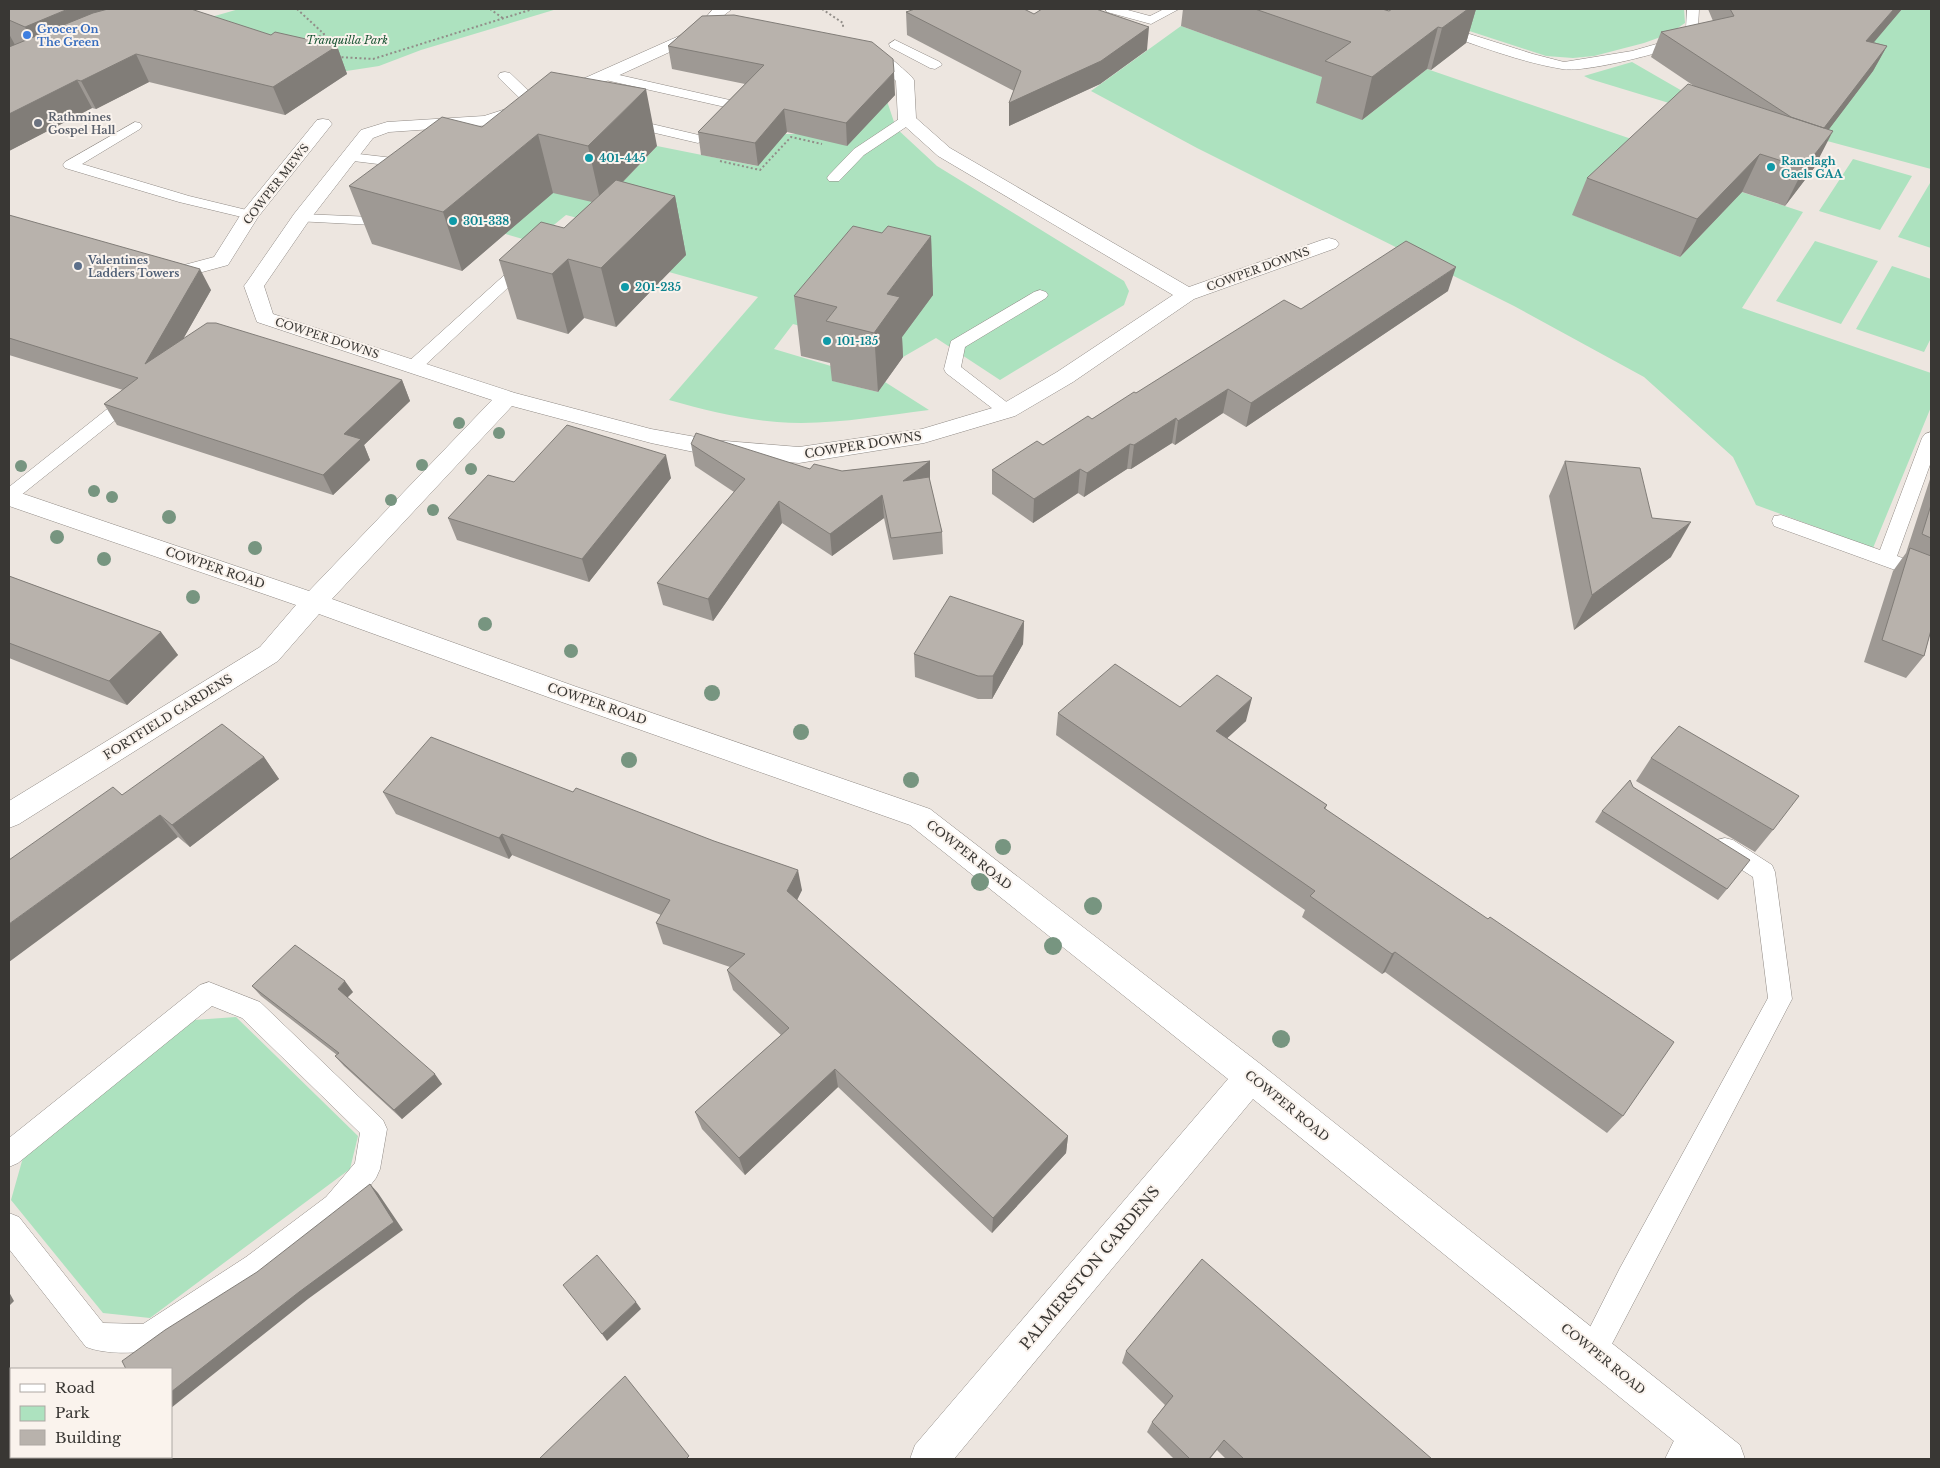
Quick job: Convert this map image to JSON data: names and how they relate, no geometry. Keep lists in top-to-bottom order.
{
  "streets": {
    "street": [
      "COWPER MEWS",
      "COWPER DOWNS",
      "COWPER ROAD",
      "FORTFIELD GARDENS",
      "PALMERSTON GARDENS"
    ]
  },
  "crossings": [
    ["COWPER ROAD", "FORTFIELD GARDENS"],
    ["COWPER ROAD", "PALMERSTON GARDENS"]
  ],
  "parks": ["Tranquilla Park"],
  "places": [
    "Grocer On The Green",
    "Rathmines Gospel Hall",
    "401-445",
    "Ranelagh Gaels GAA",
    "301-338",
    "Valentines Ladders Towers",
    "201-235",
    "101-135"
  ],
  "legend": ["Road", "Park", "Building"]
}
